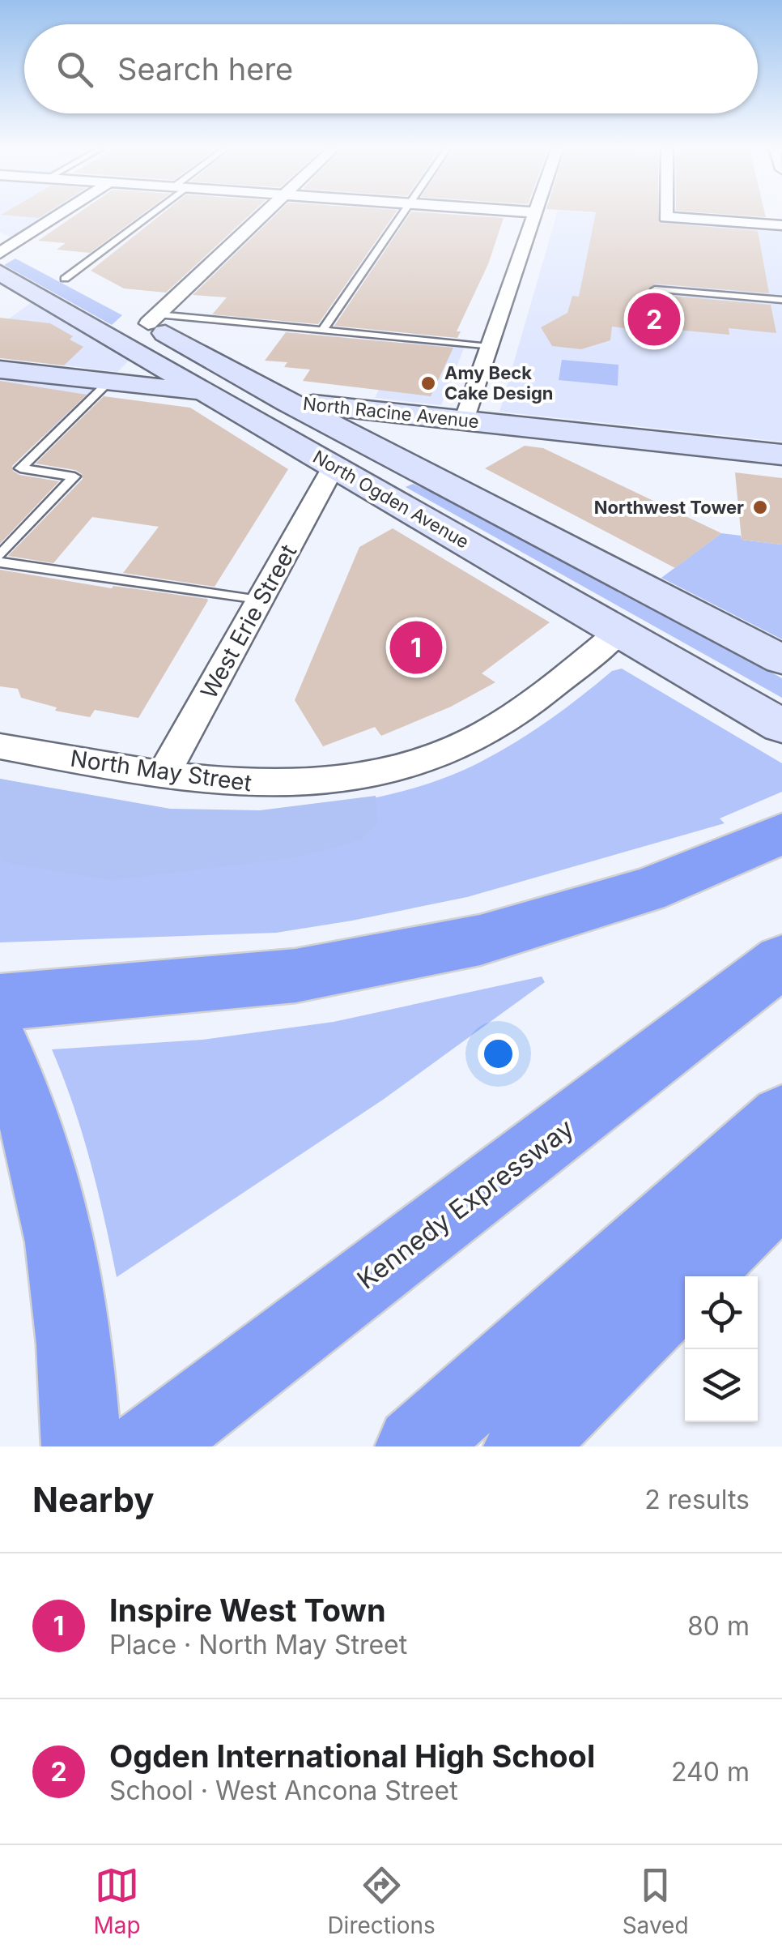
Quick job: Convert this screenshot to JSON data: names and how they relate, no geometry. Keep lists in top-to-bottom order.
{
  "streets": {
    "highway": ["Kennedy Expressway"],
    "main road": ["North Racine Avenue", "North Ogden Avenue"],
    "street": ["West Erie Street", "North May Street"]
  },
  "crossings": [
    ["North Racine Avenue", "North Ogden Avenue"],
    ["North Ogden Avenue", "West Erie Street"],
    ["North Ogden Avenue", "North May Street"],
    ["West Erie Street", "North May Street"]
  ],
  "places": ["Amy Beck Cake Design", "Northwest Tower"],
  "page": {
    "search": "Search here",
    "pins": ["2", "1"],
    "heading": ["Nearby", "2 results"],
    "list": [
      {
        "mark": "1",
        "name": "Inspire West Town",
        "note": "Place · North May Street",
        "value": "80 m"
      },
      {
        "mark": "2",
        "name": "Ogden International High School",
        "note": "School · West Ancona Street",
        "value": "240 m"
      }
    ],
    "nav": ["Map", "Directions", "Saved"]
  }
}
